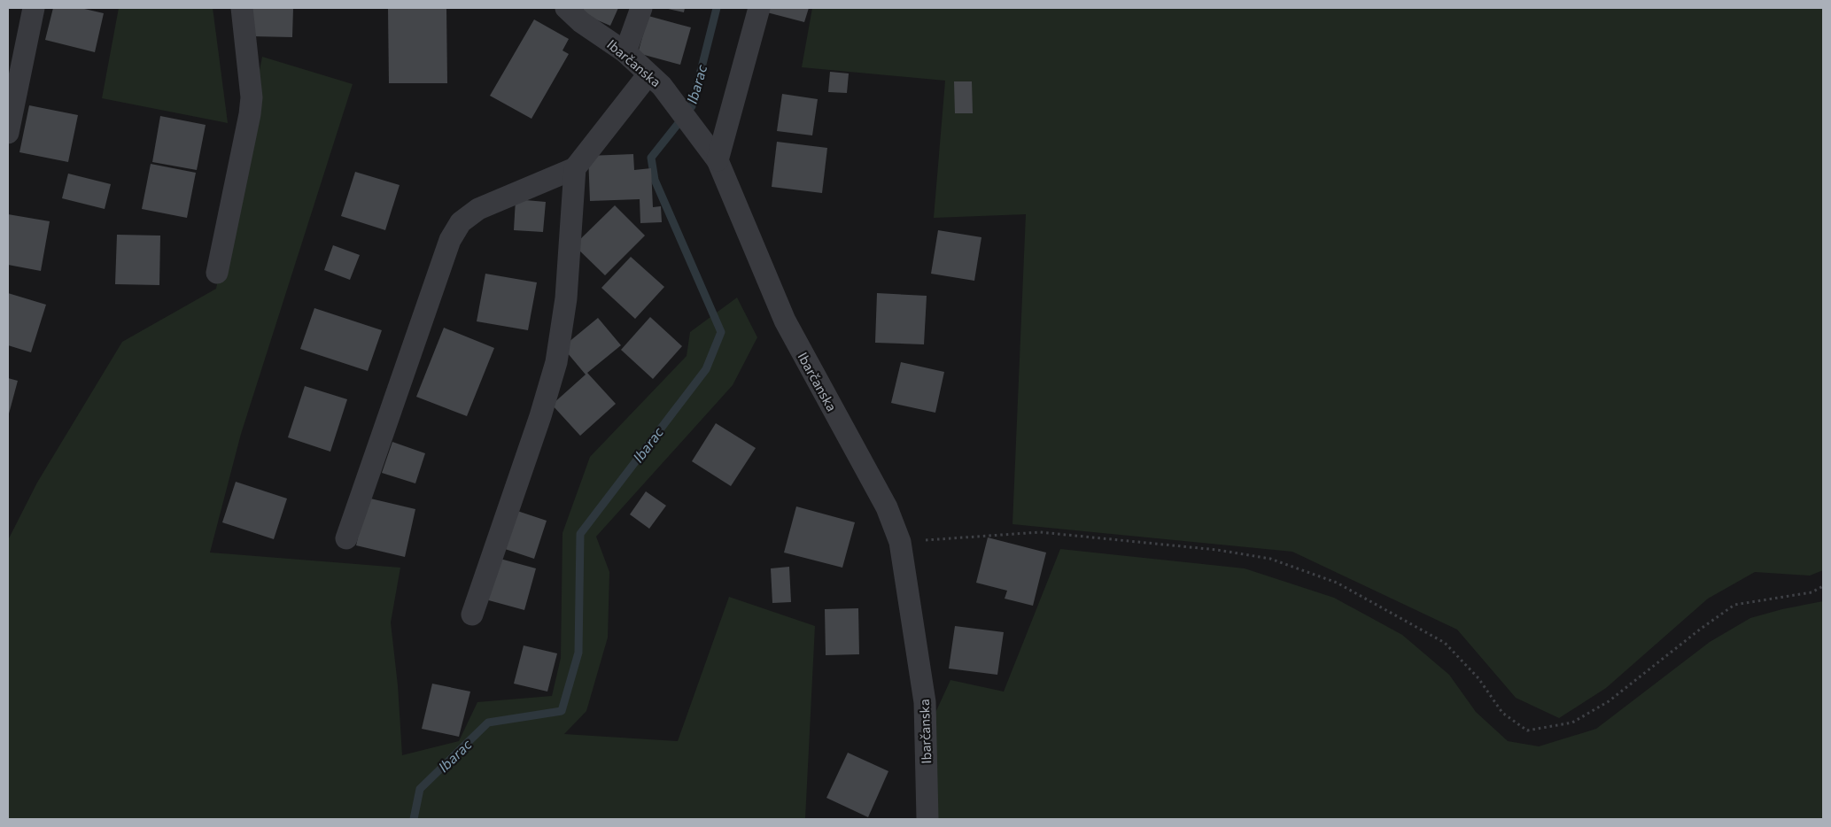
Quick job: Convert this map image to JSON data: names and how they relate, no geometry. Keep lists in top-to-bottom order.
{
  "streets": {
    "street": ["Ibarčanska"]
  },
  "water": ["Ibarac"]
}
